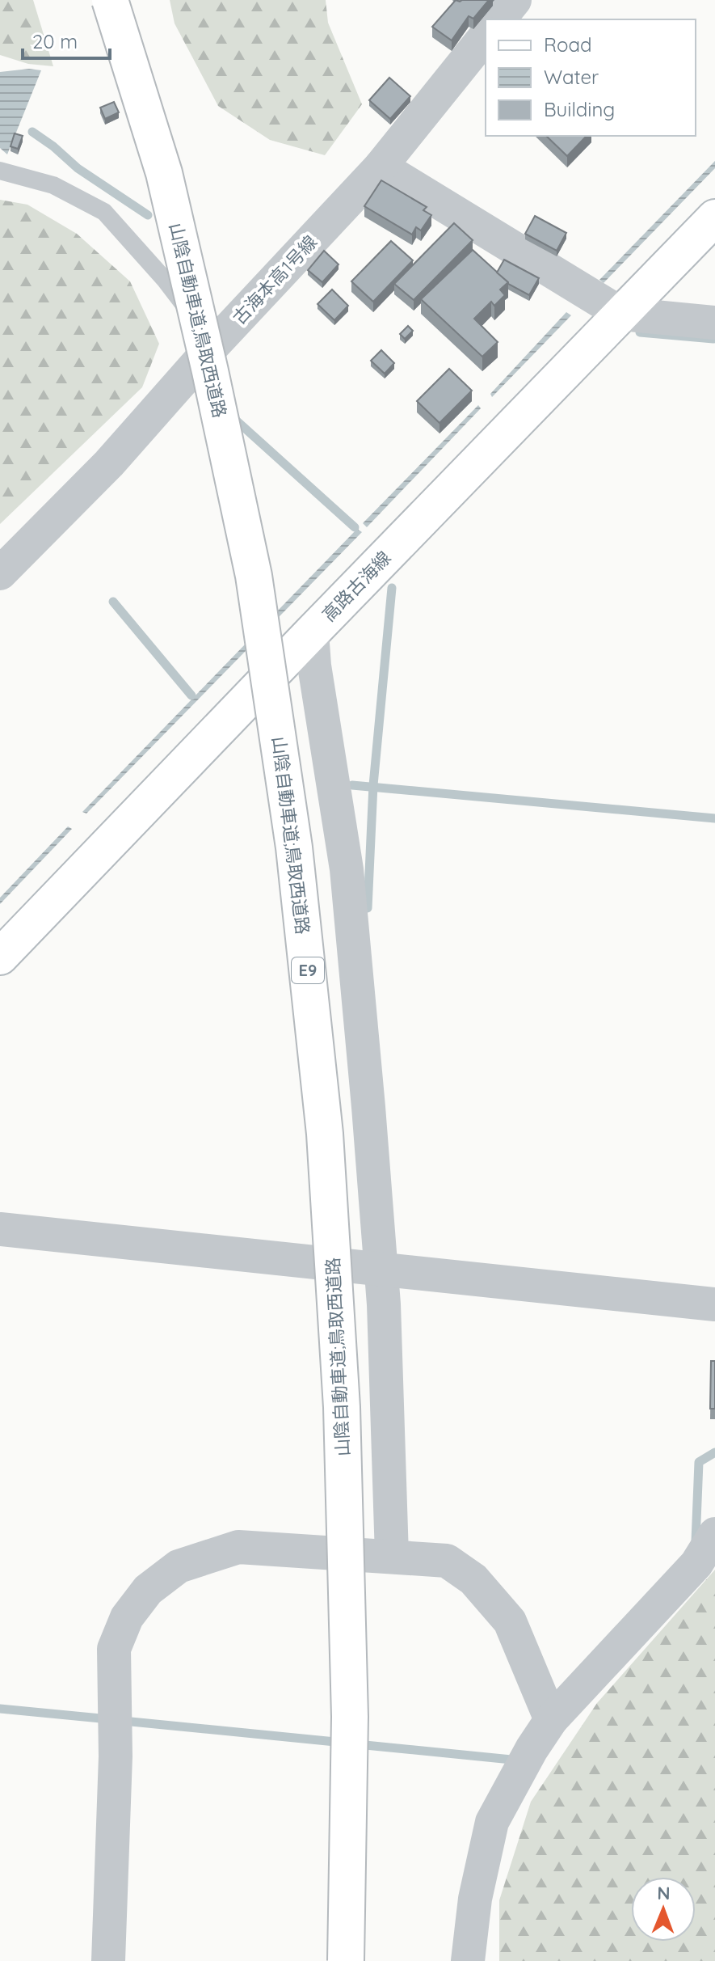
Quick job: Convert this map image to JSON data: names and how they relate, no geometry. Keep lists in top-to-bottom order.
{
  "streets": {
    "main road": ["山陰自動車道;鳥取西道路", "高路古海線", "E9"],
    "street": ["古海本高1号線"]
  },
  "legend": ["Road", "Water", "Building"],
  "scale_bar": "20 m",
  "north": "top"
}
